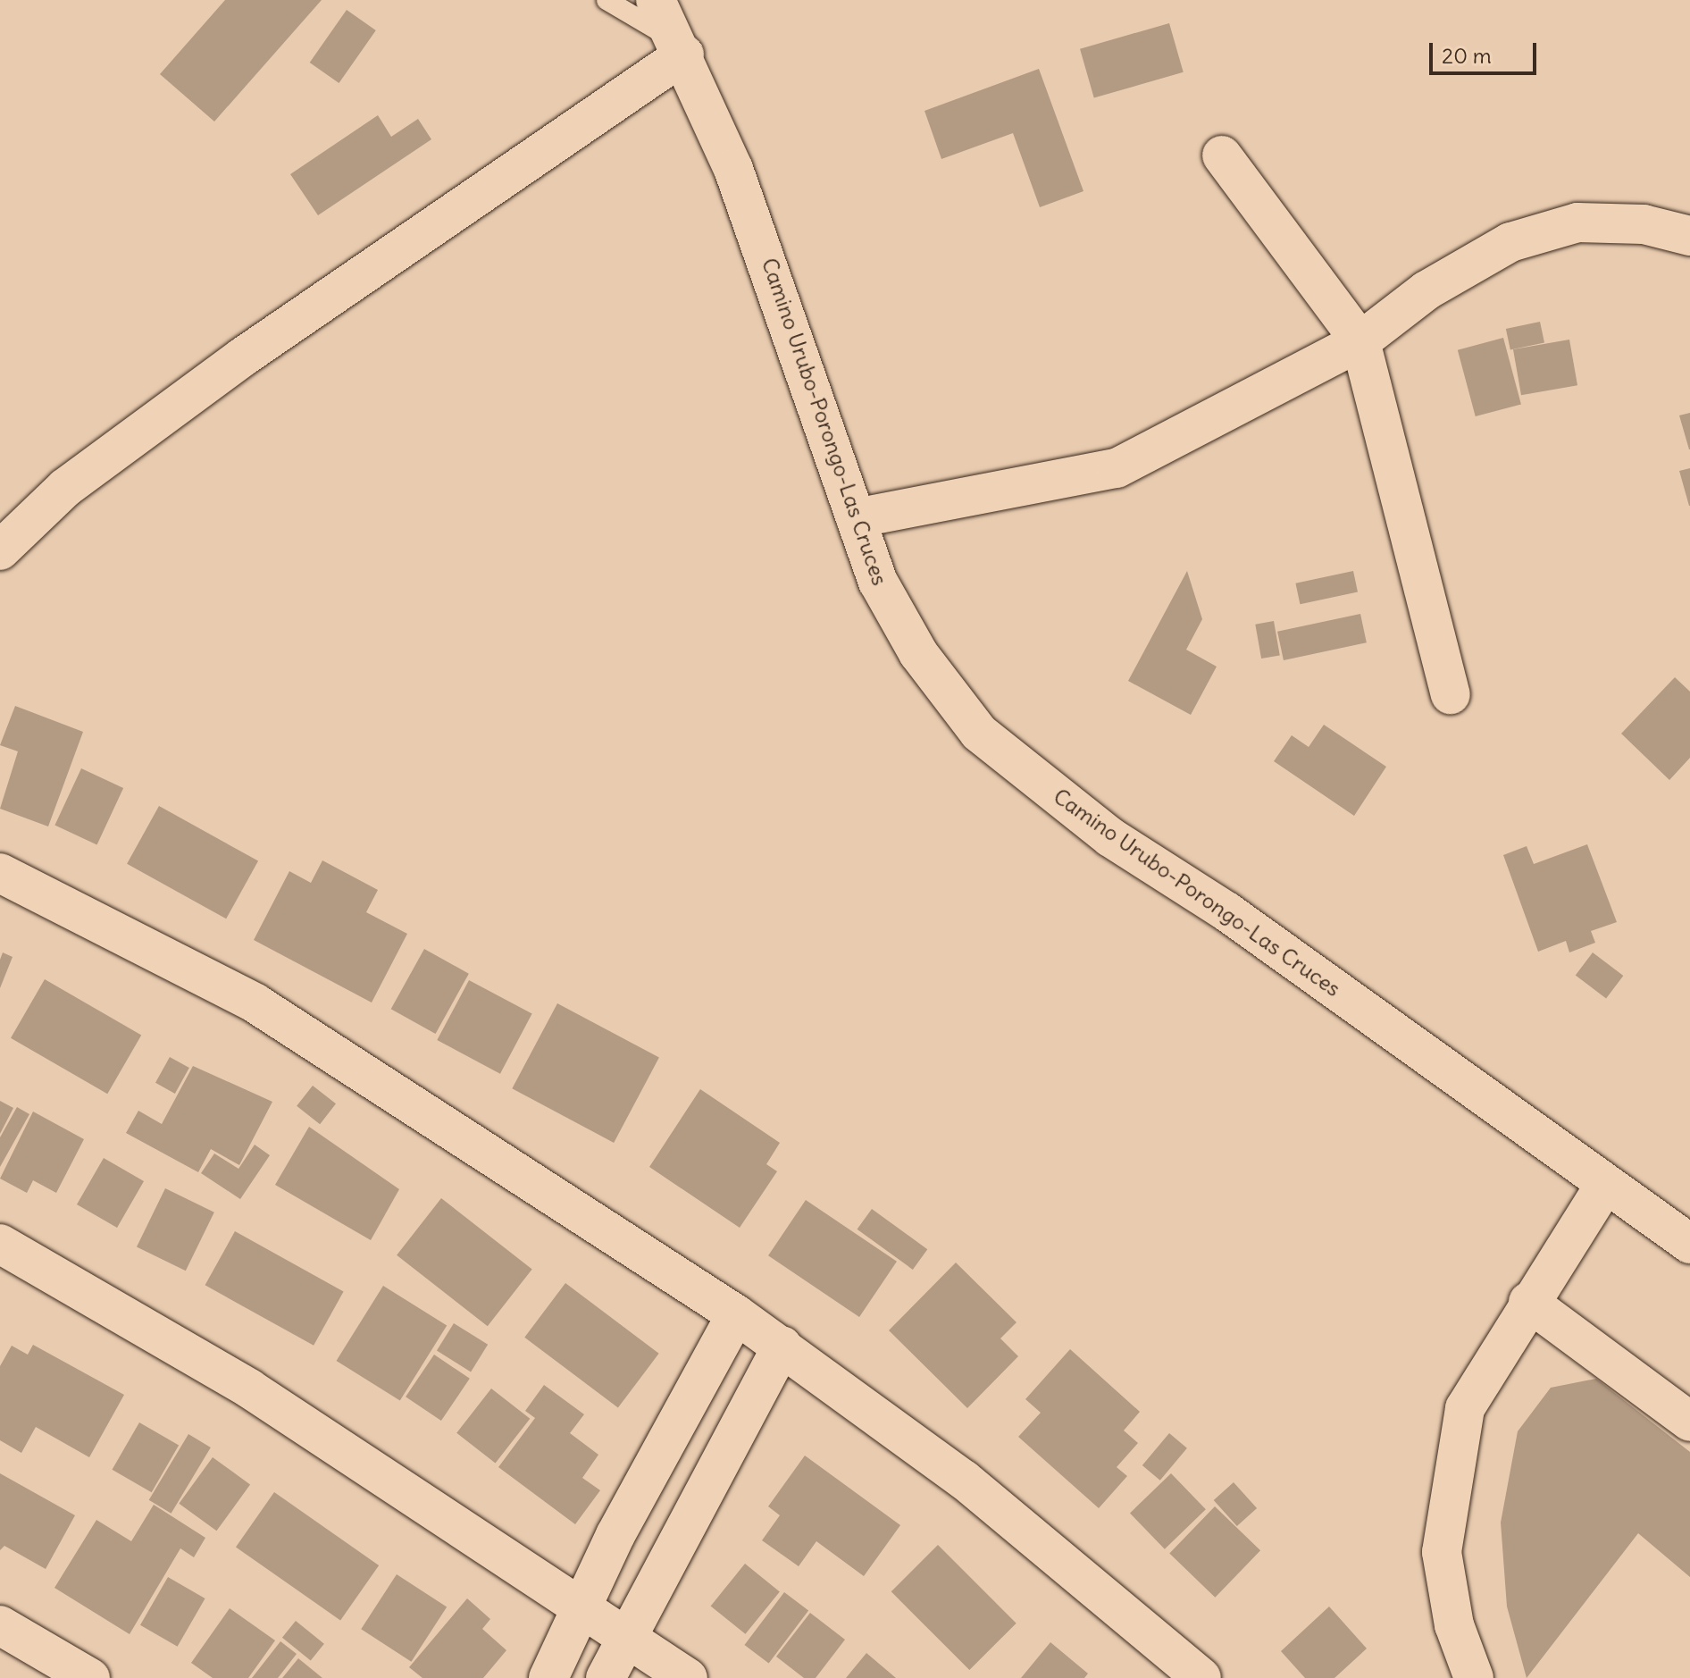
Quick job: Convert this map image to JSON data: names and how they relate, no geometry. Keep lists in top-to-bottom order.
{
  "streets": {
    "street": ["Camino Urubo-Porongo-Las Cruces"]
  },
  "scale_bar": "20 m"
}
